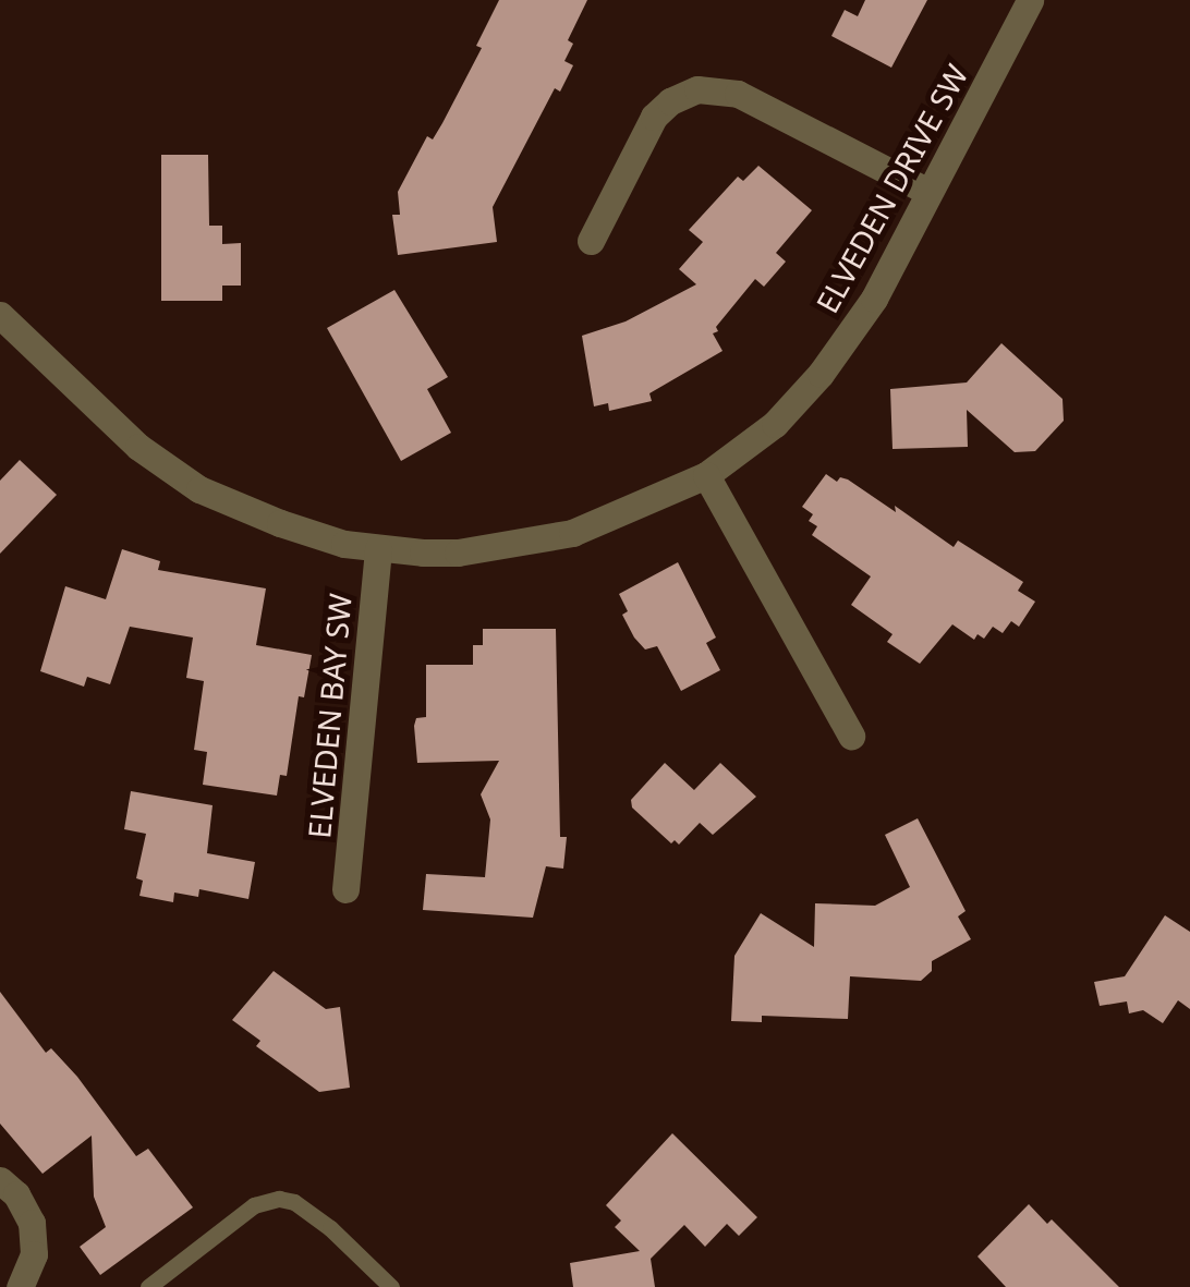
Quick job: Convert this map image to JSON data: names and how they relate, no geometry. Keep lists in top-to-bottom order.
{
  "streets": {
    "street": ["ELVEDEN DRIVE SW", "ELVEDEN BAY SW"]
  },
  "crossings": [
    ["ELVEDEN DRIVE SW", "ELVEDEN BAY SW"]
  ]
}
